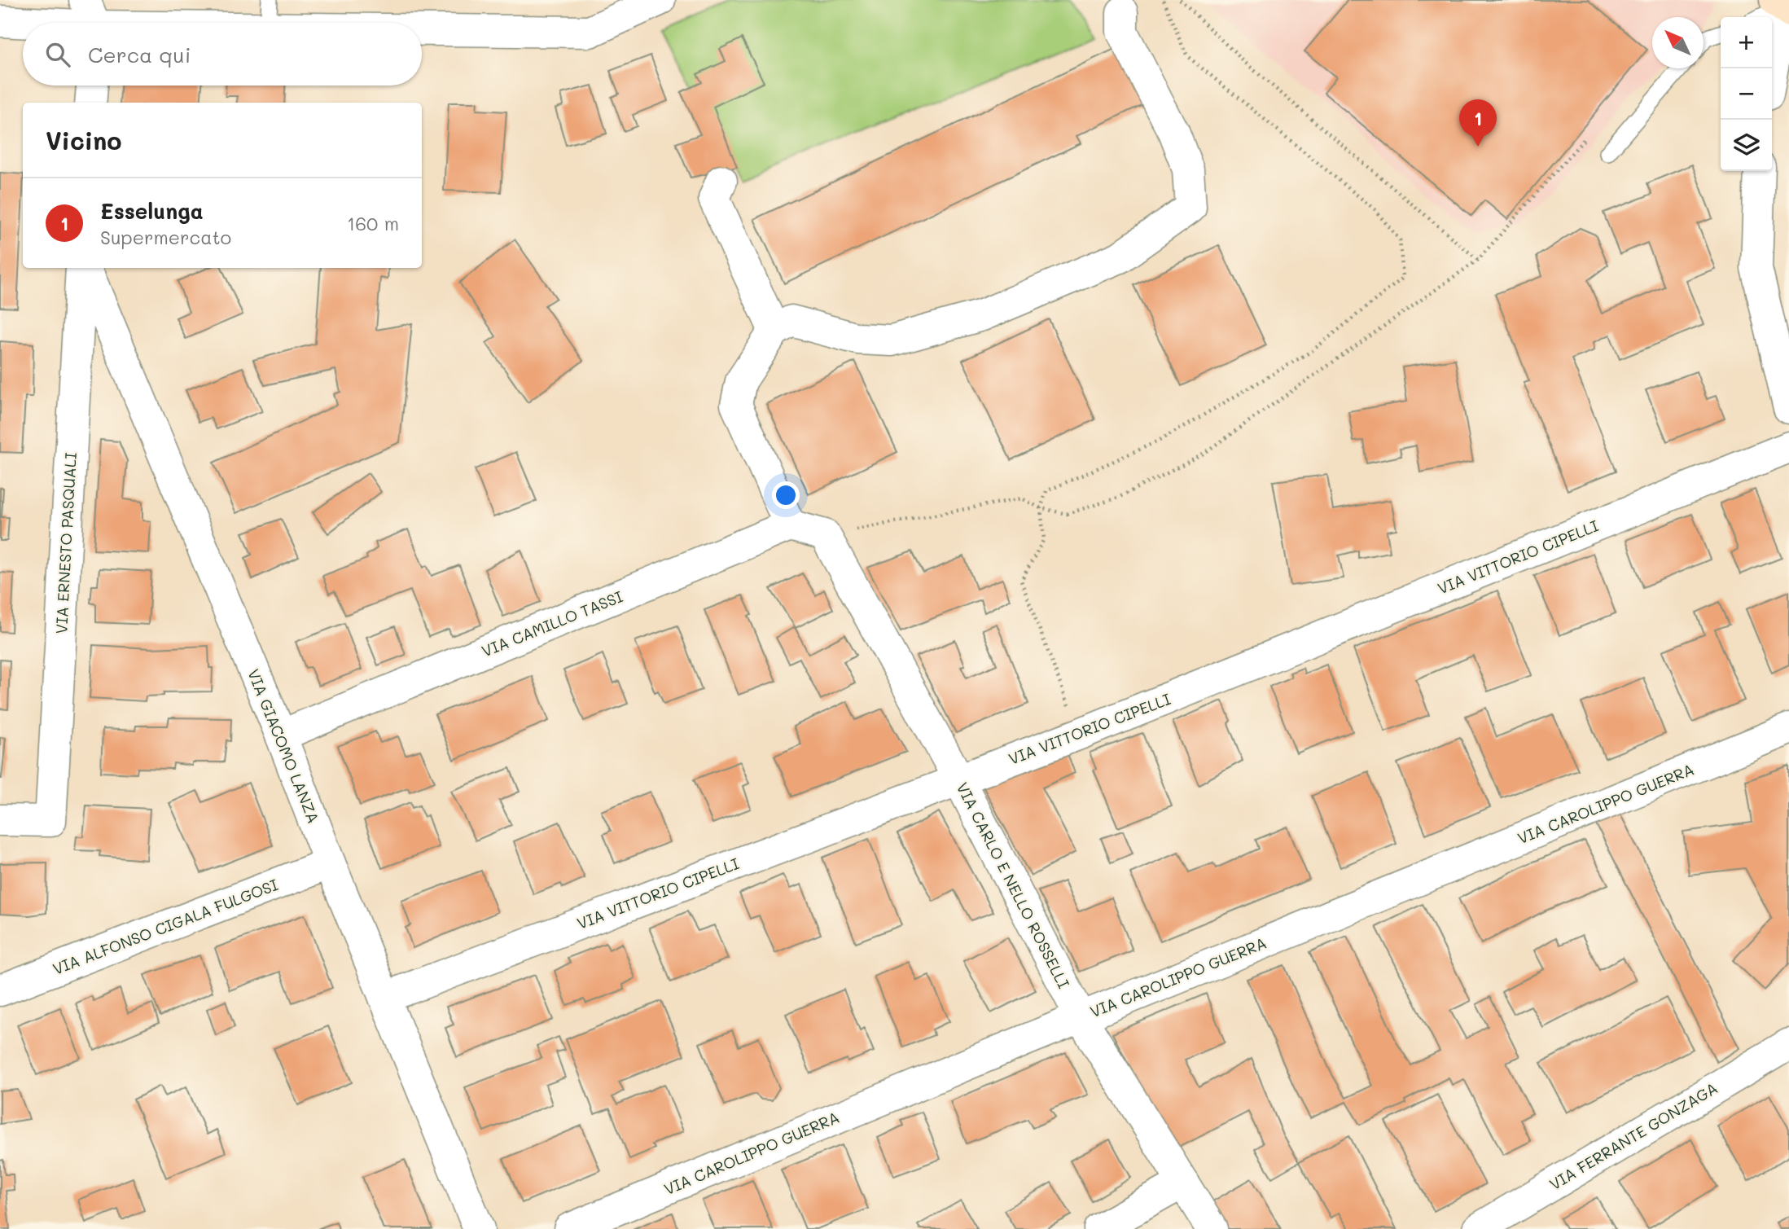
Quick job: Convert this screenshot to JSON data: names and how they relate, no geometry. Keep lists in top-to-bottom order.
{
  "streets": {
    "street": [
      "VIA ERNESTO PASQUALI",
      "VIA VITTORIO CIPELLI",
      "VIA CAMILLO TASSI",
      "VIA GIACOMO LANZA",
      "VIA CAROLIPPO GUERRA",
      "VIA CARLO E NELLO ROSSELLI",
      "VIA ALFONSO CIGALA FULGOSI",
      "VIA FERRANTE GONZAGA"
    ]
  },
  "crossings": [
    ["VIA VITTORIO CIPELLI", "VIA GIACOMO LANZA"],
    ["VIA VITTORIO CIPELLI", "VIA CARLO E NELLO ROSSELLI"],
    ["VIA CAMILLO TASSI", "VIA GIACOMO LANZA"],
    ["VIA GIACOMO LANZA", "VIA ALFONSO CIGALA FULGOSI"],
    ["VIA CAROLIPPO GUERRA", "VIA CARLO E NELLO ROSSELLI"]
  ],
  "north": "top left",
  "page": {
    "map_buttons": ["+", "−"],
    "search": "Cerca qui",
    "pins": "1",
    "heading": "Vicino",
    "list": [
      {
        "mark": "1",
        "name": "Esselunga",
        "note": "Supermercato",
        "value": "160 m"
      }
    ]
  }
}
